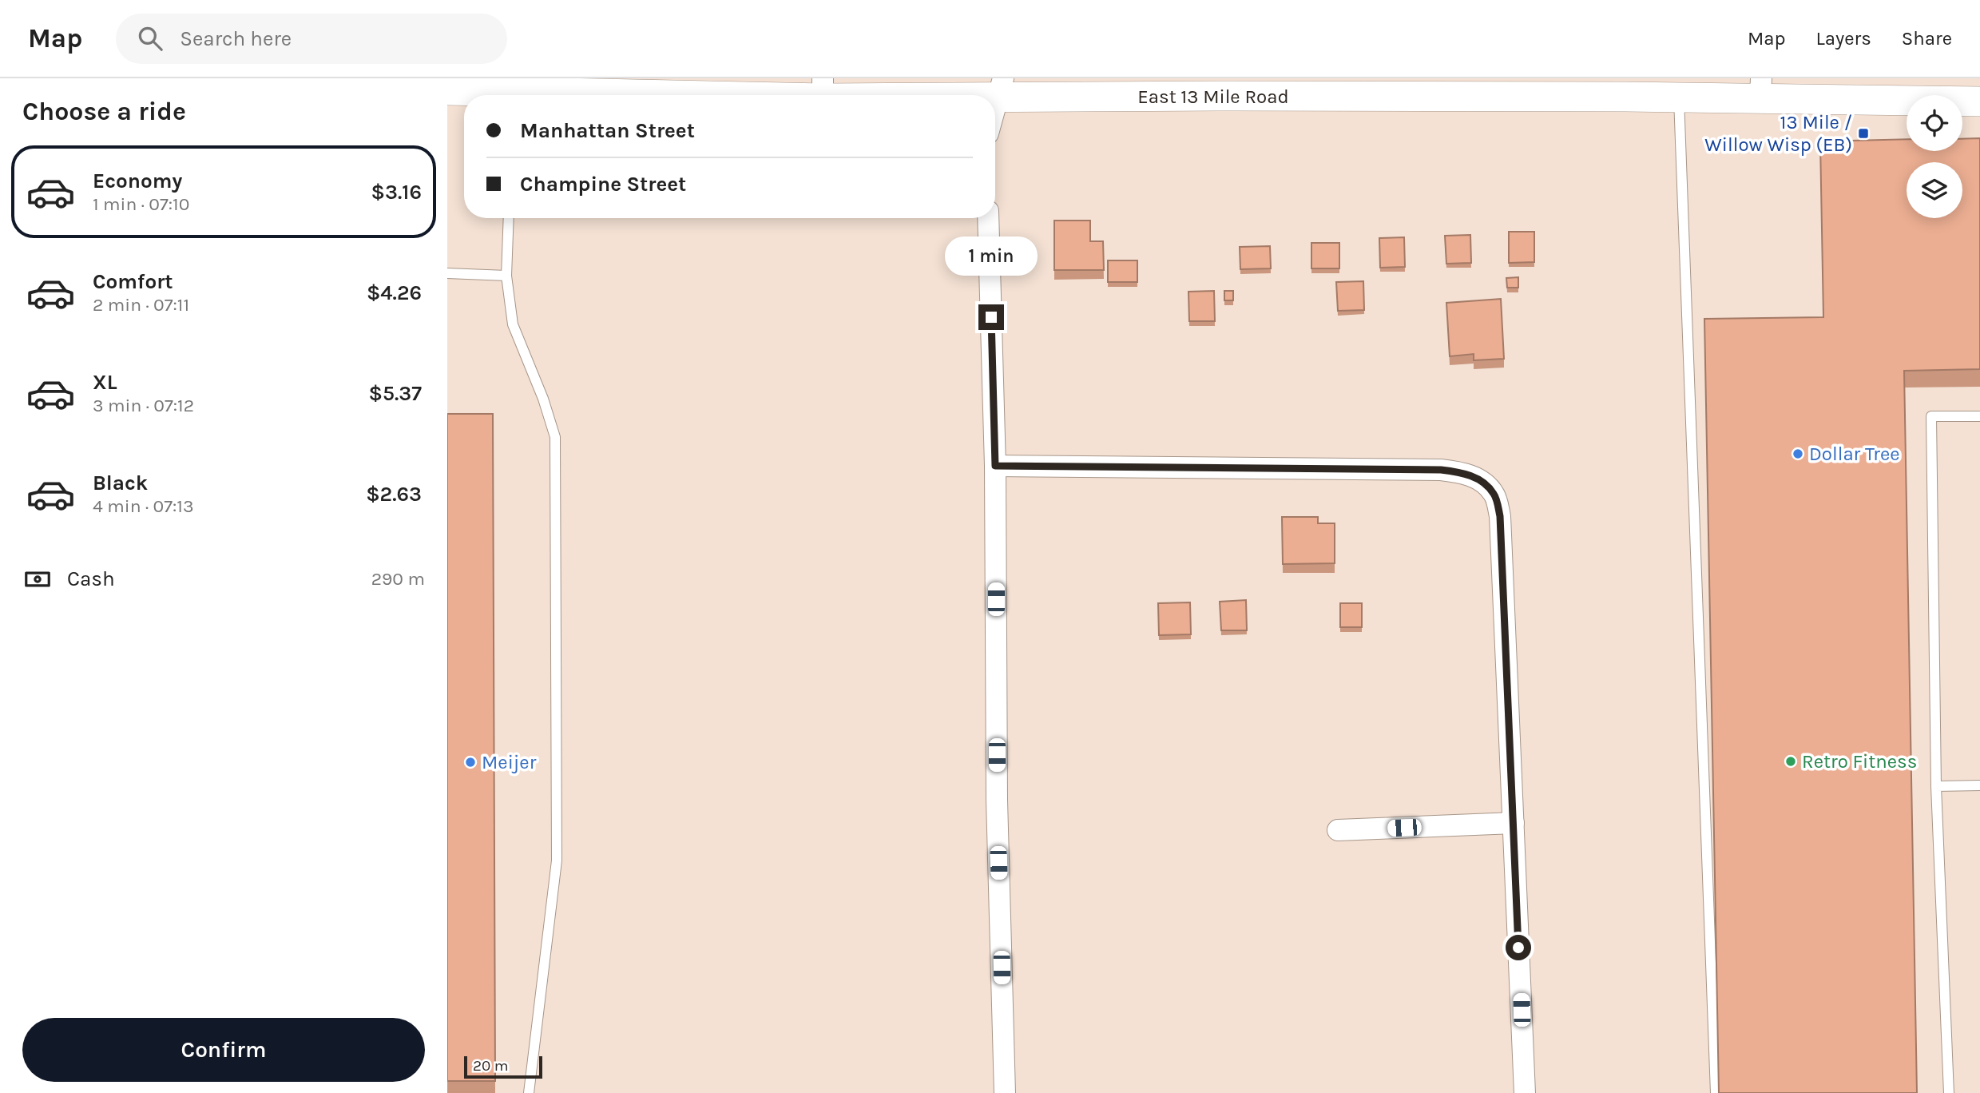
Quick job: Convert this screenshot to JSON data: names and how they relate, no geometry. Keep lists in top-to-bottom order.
{
  "streets": {
    "main road": ["East 13 Mile Road"]
  },
  "places": {
    "transit": ["13 Mile / Willow Wisp (EB)"],
    "other": ["Dollar Tree", "Retro Fitness", "Meijer"]
  },
  "scale_bar": "20 m",
  "page": {
    "header": "Map",
    "search": "Search here",
    "nav": ["Map", "Layers", "Share"],
    "heading": "Choose a ride",
    "banner": ["Manhattan Street", "Champine Street"],
    "list": [
      {
        "name": "Economy",
        "note": "1 min · 07:10",
        "value": "$3.16"
      },
      {
        "name": "Comfort",
        "note": "2 min · 07:11",
        "value": "$4.26"
      },
      {
        "name": "XL",
        "note": "3 min · 07:12",
        "value": "$5.37"
      },
      {
        "name": "Black",
        "note": "4 min · 07:13",
        "value": "$2.63"
      }
    ],
    "bubble": "1 min",
    "pay": ["Cash", "290 m"],
    "buttons": "Confirm",
    "scale": "20 m"
  }
}
